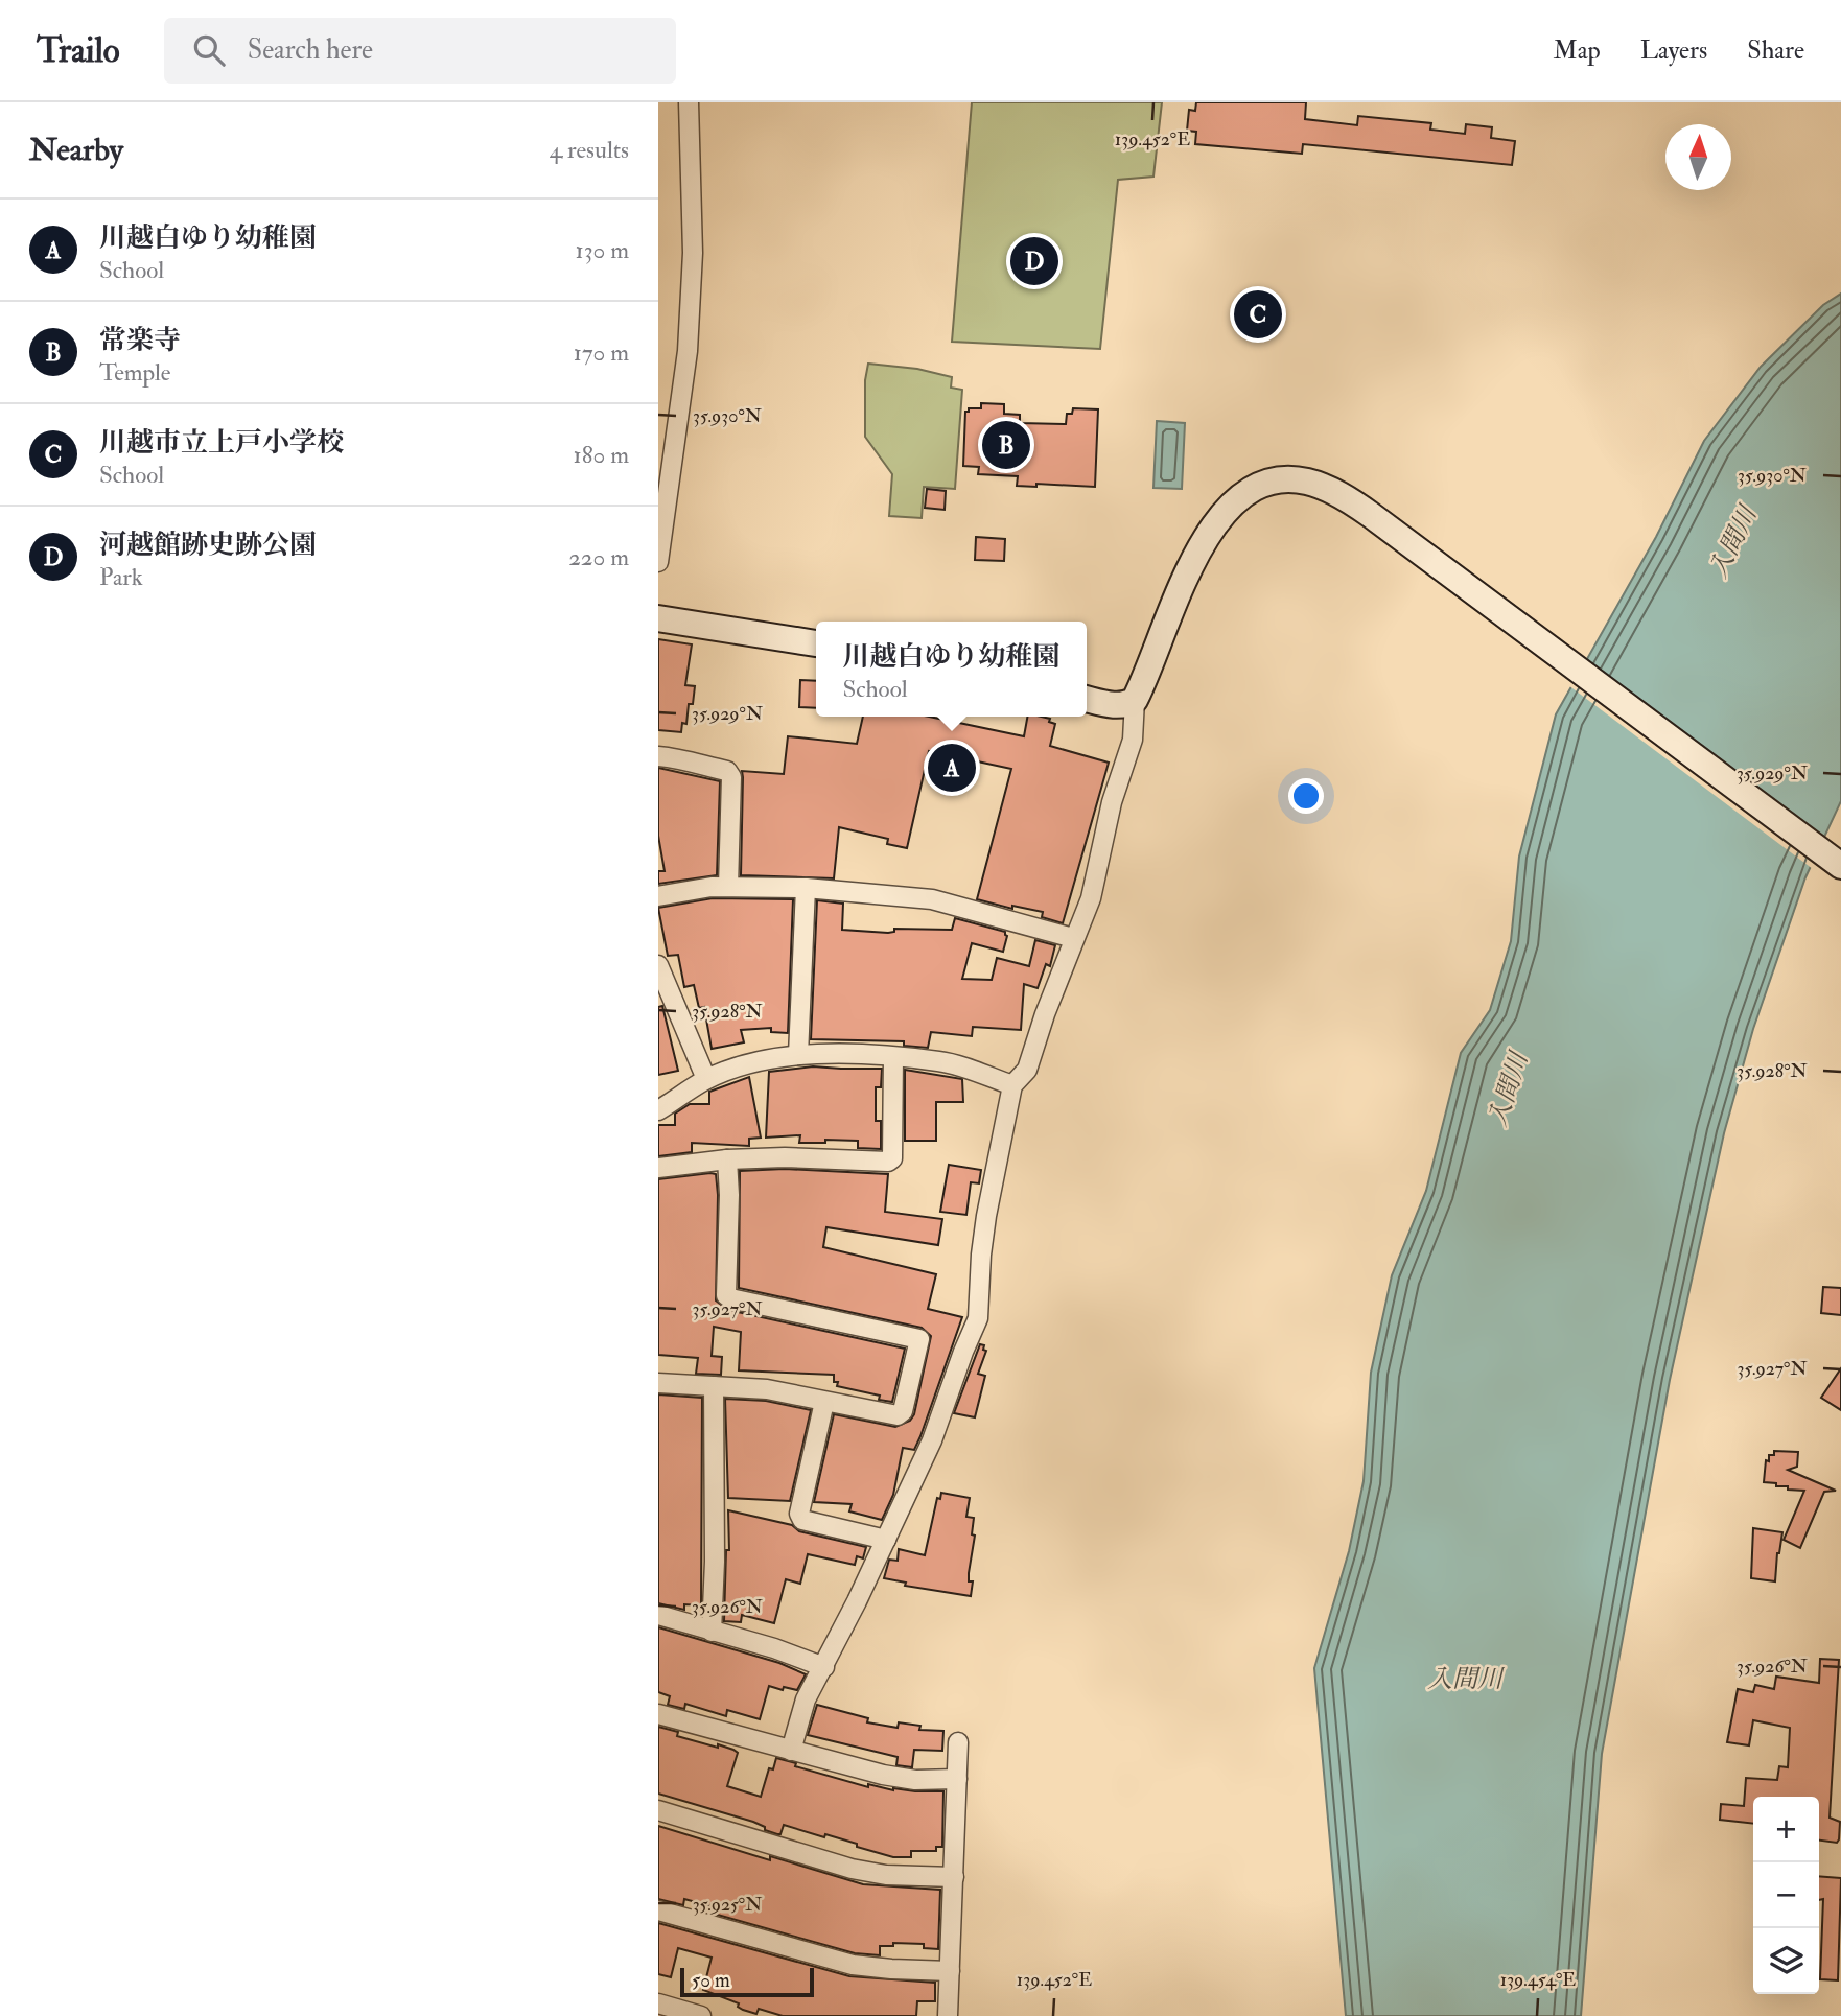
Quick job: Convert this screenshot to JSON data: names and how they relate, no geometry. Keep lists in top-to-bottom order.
{
  "water": ["入間川"],
  "scale_bar": "50 m",
  "north": "top",
  "page": {
    "header": "Trailo",
    "search": "Search here",
    "nav": ["Map", "Layers", "Share"],
    "heading": ["Nearby", "4 results"],
    "list": [
      {
        "mark": "A",
        "name": "川越白ゆり幼稚園",
        "note": "School",
        "value": "130 m"
      },
      {
        "mark": "B",
        "name": "常楽寺",
        "note": "Temple",
        "value": "170 m"
      },
      {
        "mark": "C",
        "name": "川越市立上戸小学校",
        "note": "School",
        "value": "180 m"
      },
      {
        "mark": "D",
        "name": "河越館跡史跡公園",
        "note": "Park",
        "value": "220 m"
      }
    ],
    "pins": [
      "D",
      "C",
      "B",
      "A"
    ],
    "popup": ["川越白ゆり幼稚園", "School"],
    "map_buttons": ["+", "−"],
    "scale": "50 m"
  },
  "coordinates": [
    "139.452°E",
    "35.930°N",
    "35.929°N",
    "35.928°N",
    "35.927°N",
    "35.926°N",
    "35.925°N",
    "139.454°E"
  ]
}
